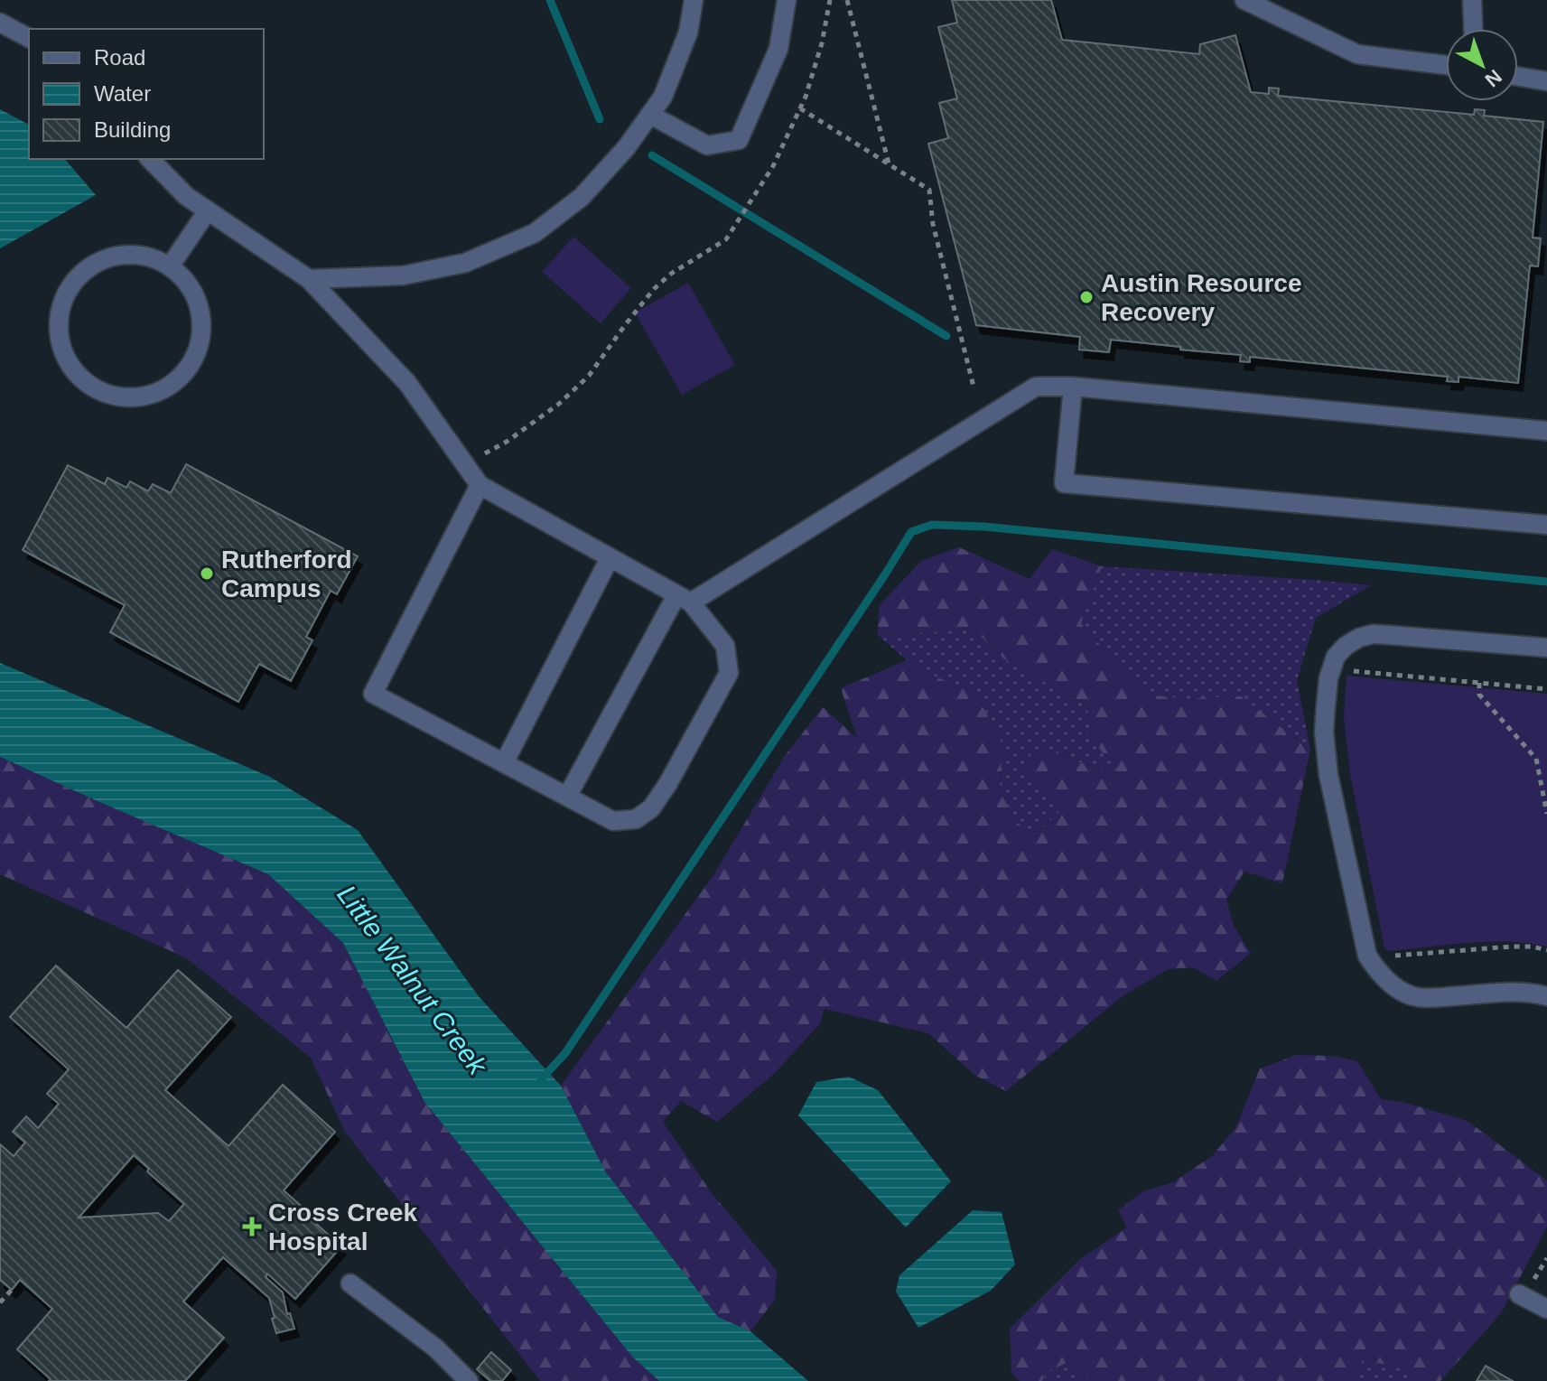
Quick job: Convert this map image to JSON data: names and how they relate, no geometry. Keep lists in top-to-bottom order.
{
  "water": ["Little Walnut Creek"],
  "places": {
    "other": ["Austin Resource Recovery", "Rutherford Campus"],
    "health": ["Cross Creek Hospital"]
  },
  "legend": ["Road", "Water", "Building"],
  "north": "bottom right"
}
